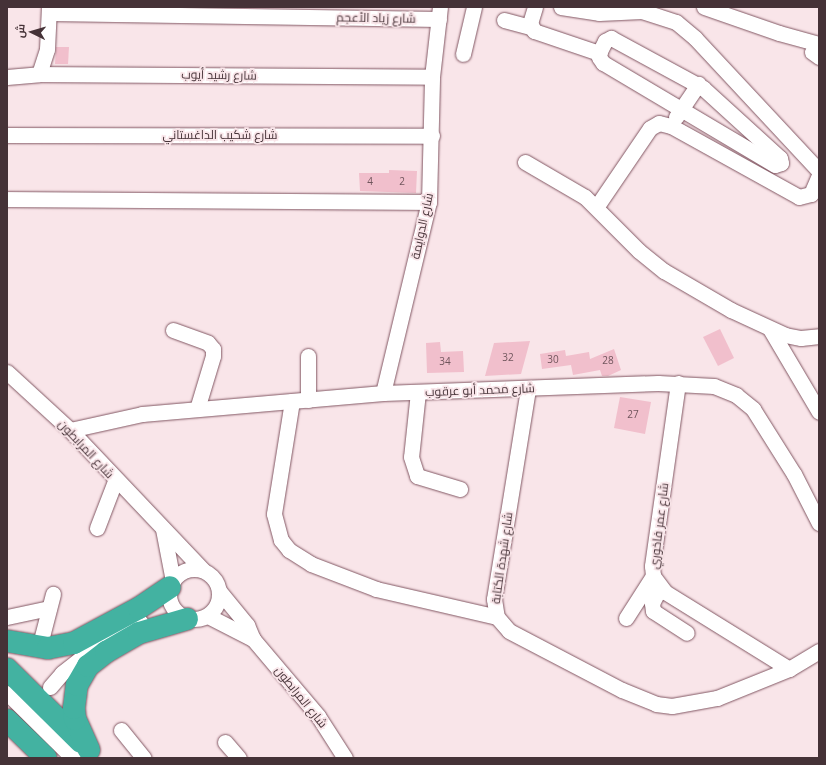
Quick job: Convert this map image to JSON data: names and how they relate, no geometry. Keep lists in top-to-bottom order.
{
  "streets": {
    "street": [
      "شارع زياد الأعجم",
      "شارع رشيد أيوب",
      "شارع شكيب الداغستاني",
      "شارع الدوايمة",
      "شارع محمد أبو عرقوب",
      "شارع المرابطون",
      "شارع عمر فاخوري",
      "شارع شهدة الكتابة"
    ]
  },
  "crossings": [
    ["شارع زياد الأعجم", "شارع الدوايمة"],
    ["شارع رشيد أيوب", "شارع الدوايمة"],
    ["شارع شكيب الداغستاني", "شارع الدوايمة"],
    ["شارع الدوايمة", "شارع محمد أبو عرقوب"],
    ["شارع محمد أبو عرقوب", "شارع المرابطون"],
    ["شارع محمد أبو عرقوب", "شارع عمر فاخوري"],
    ["شارع محمد أبو عرقوب", "شارع شهدة الكتابة"],
    ["شارع عمر فاخوري", "شارع شهدة الكتابة"]
  ],
  "house_numbers": [
    "4",
    "2",
    "32",
    "30",
    "28",
    "34",
    "27"
  ],
  "north": "left"
}
